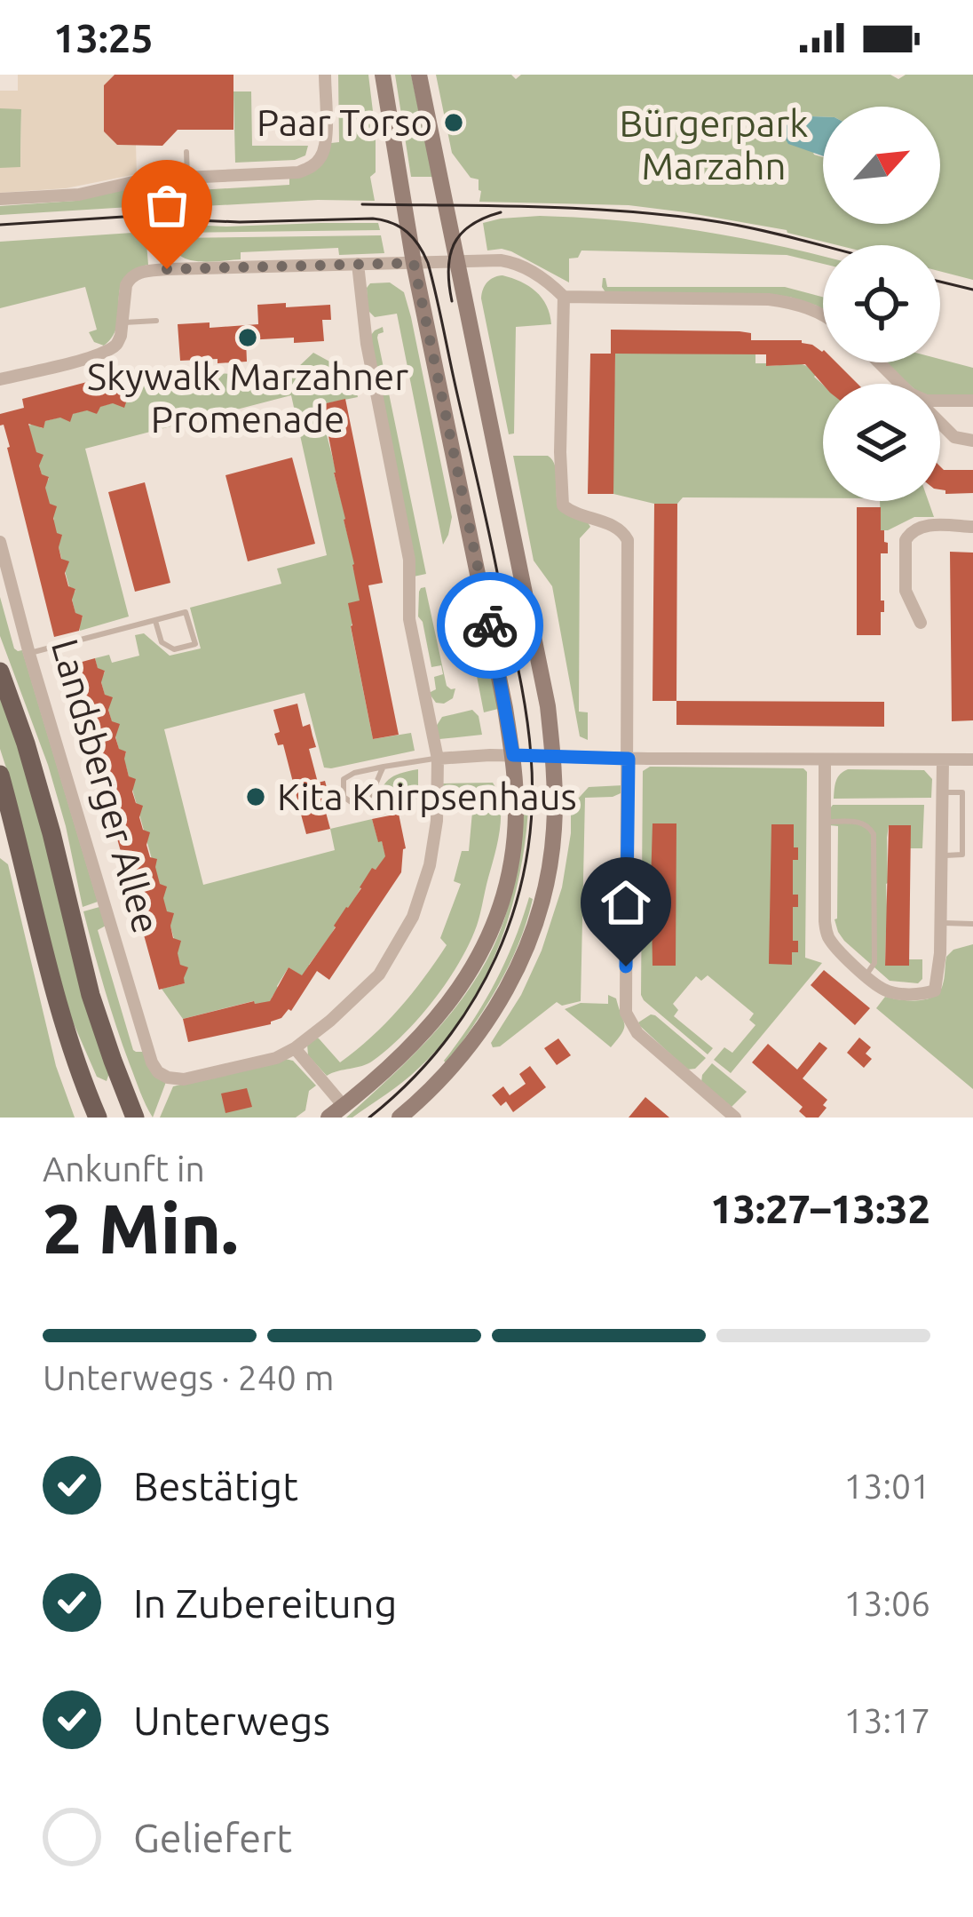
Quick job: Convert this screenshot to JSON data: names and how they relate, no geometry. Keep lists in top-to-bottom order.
{
  "streets": {
    "main road": ["Landsberger Allee"]
  },
  "parks": ["Bürgerpark Marzahn"],
  "places": ["Paar Torso", "Skywalk Marzahner Promenade", "Kita Knirpsenhaus"],
  "north": "top right",
  "page": {
    "status": "13:25",
    "heading": ["2 Min.", "Ankunft in", "13:27–13:32"],
    "bar": "Unterwegs · 240 m",
    "list": [
      ["Bestätigt", "13:01"],
      ["In Zubereitung", "13:06"],
      ["Unterwegs", "13:17"],
      "Geliefert"
    ]
  }
}
